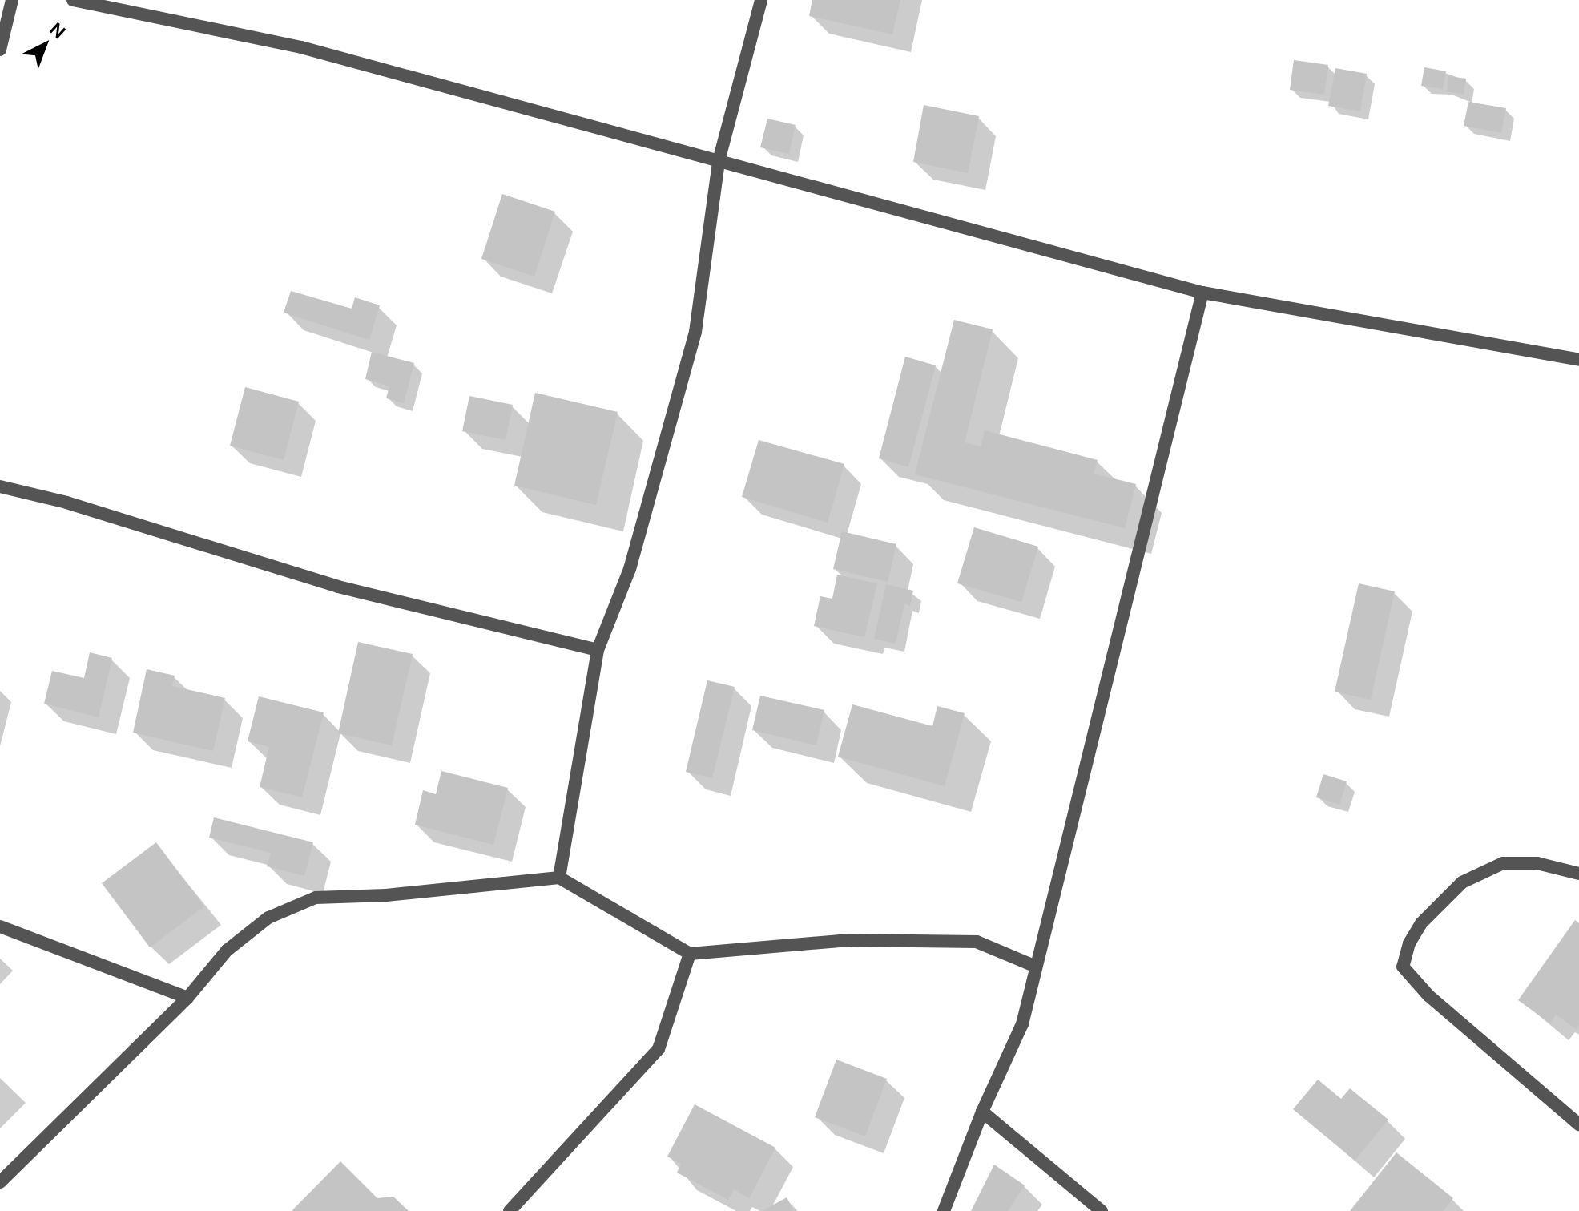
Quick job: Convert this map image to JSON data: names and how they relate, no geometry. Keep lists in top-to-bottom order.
{
  "north": "top right"
}
